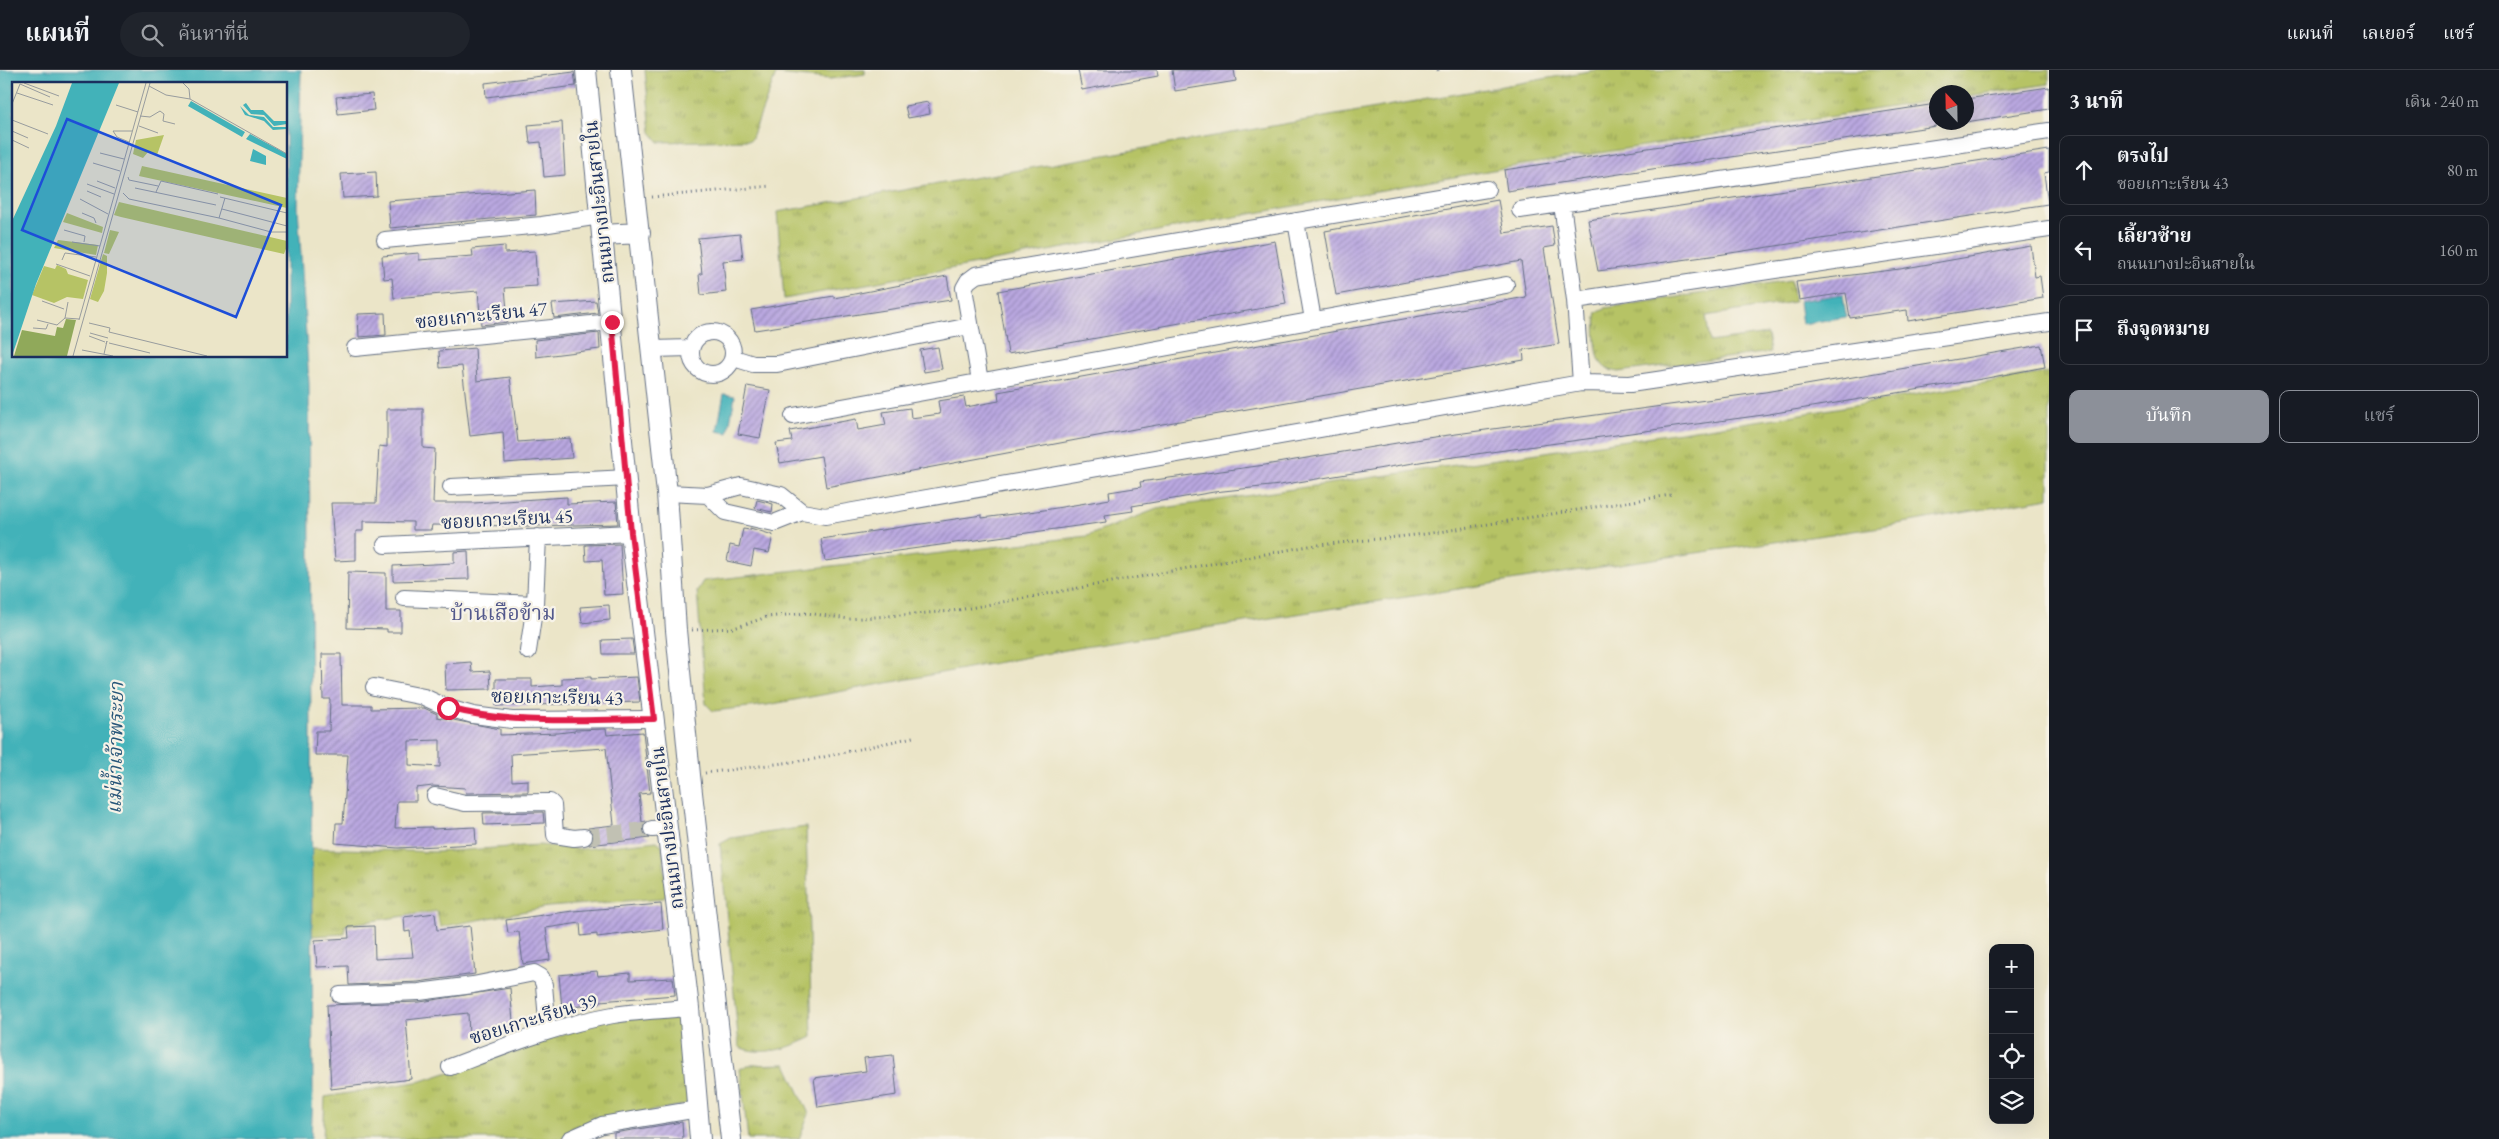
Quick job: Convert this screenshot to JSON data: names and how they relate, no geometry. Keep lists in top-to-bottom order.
{
  "streets": {
    "main road": ["ถนนบางปะอินสายใน"],
    "street": [
      "ซอยเกาะเรียน 47",
      "ซอยเกาะเรียน 45",
      "ซอยเกาะเรียน 43",
      "ซอยเกาะเรียน 39"
    ]
  },
  "crossings": [
    ["ถนนบางปะอินสายใน", "ซอยเกาะเรียน 47"],
    ["ถนนบางปะอินสายใน", "ซอยเกาะเรียน 45"],
    ["ถนนบางปะอินสายใน", "ซอยเกาะเรียน 43"],
    ["ถนนบางปะอินสายใน", "ซอยเกาะเรียน 39"]
  ],
  "districts": ["บ้านเสือข้าม"],
  "water": ["แม่น้ำเจ้าพระยา"],
  "north": "top",
  "page": {
    "header": "แผนที่",
    "search": "ค้นหาที่นี่",
    "nav": ["แผนที่", "เลเยอร์", "แชร์"],
    "heading": ["3 นาที", "เดิน · 240 m"],
    "list": [
      ["ตรงไป", "ซอยเกาะเรียน 43", "80 m"],
      ["เลี้ยวซ้าย", "ถนนบางปะอินสายใน", "160 m"],
      "ถึงจุดหมาย"
    ],
    "buttons": ["บันทึก", "แชร์"],
    "map_buttons": ["+", "−"]
  }
}
